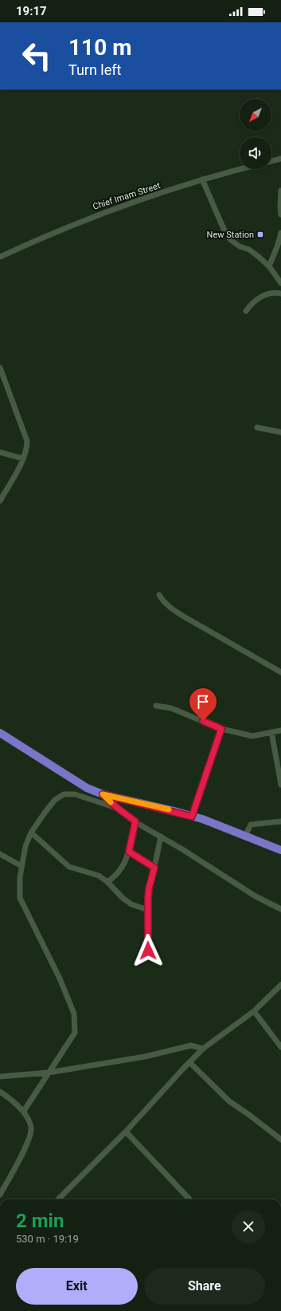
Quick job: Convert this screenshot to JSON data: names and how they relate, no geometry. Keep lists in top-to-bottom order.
{
  "streets": {
    "street": ["Chief Imam Street"]
  },
  "places": {
    "transit": ["New Station"]
  },
  "north": "bottom left",
  "page": {
    "status": "19:17",
    "turn": ["110 m", "Turn left"],
    "heading": ["2 min", "530 m · 19:19"],
    "buttons": ["Exit", "Share"]
  }
}
